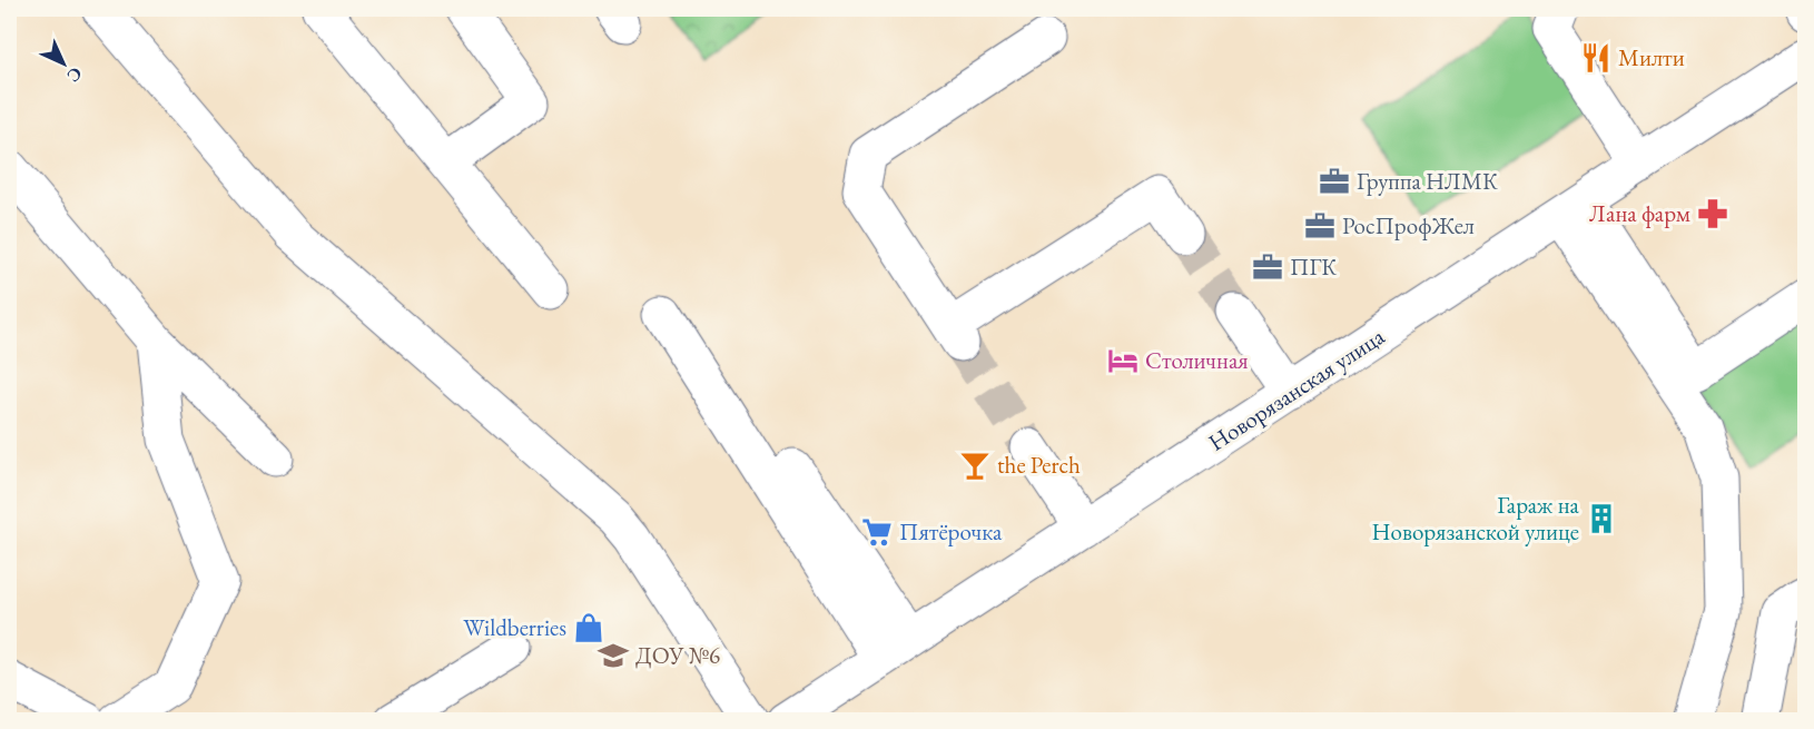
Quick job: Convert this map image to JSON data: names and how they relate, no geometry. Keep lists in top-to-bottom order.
{
  "streets": {
    "street": ["Новорязанская улица"]
  },
  "places": {
    "restaurant": ["Милти"],
    "office": ["Группа НЛМК", "РосПрофЖел", "ПГК"],
    "pharmacy": ["Лана фарм"],
    "hotel": ["Столичная"],
    "bar": ["the Perch"],
    "building": ["Гараж на Новорязанской улице"],
    "supermarket": ["Пятёрочка"],
    "shop": ["Wildberries"],
    "school or university": ["ДОУ №6"]
  },
  "north": "bottom right"
}
